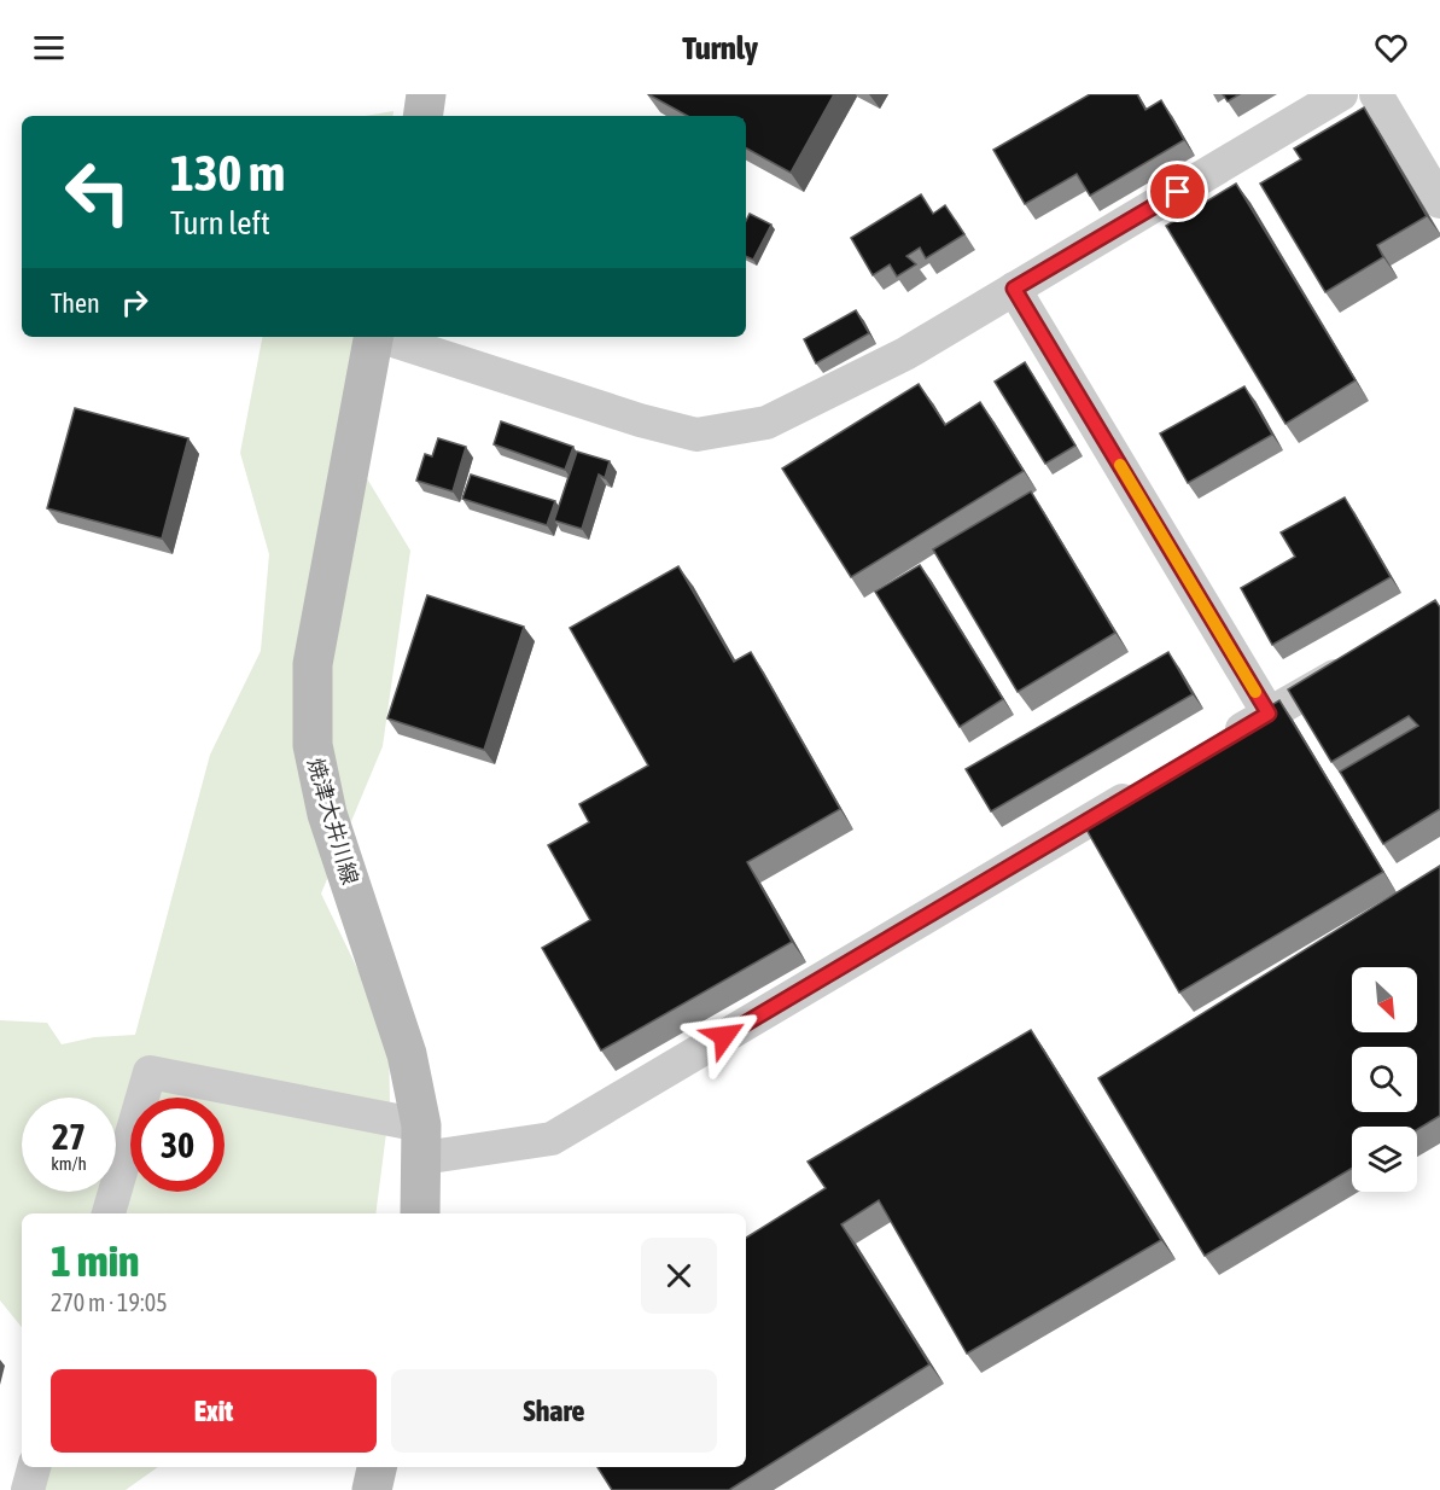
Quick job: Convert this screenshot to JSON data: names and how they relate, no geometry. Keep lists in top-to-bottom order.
{
  "streets": {
    "main road": ["焼津大井川線"]
  },
  "north": "bottom right",
  "page": {
    "header": "Turnly",
    "turn": ["130 m", "Turn left"],
    "then": "Then",
    "speed": "27 km/h",
    "limit": "30",
    "heading": ["1 min", "270 m · 19:05"],
    "buttons": ["Exit", "Share"]
  }
}
